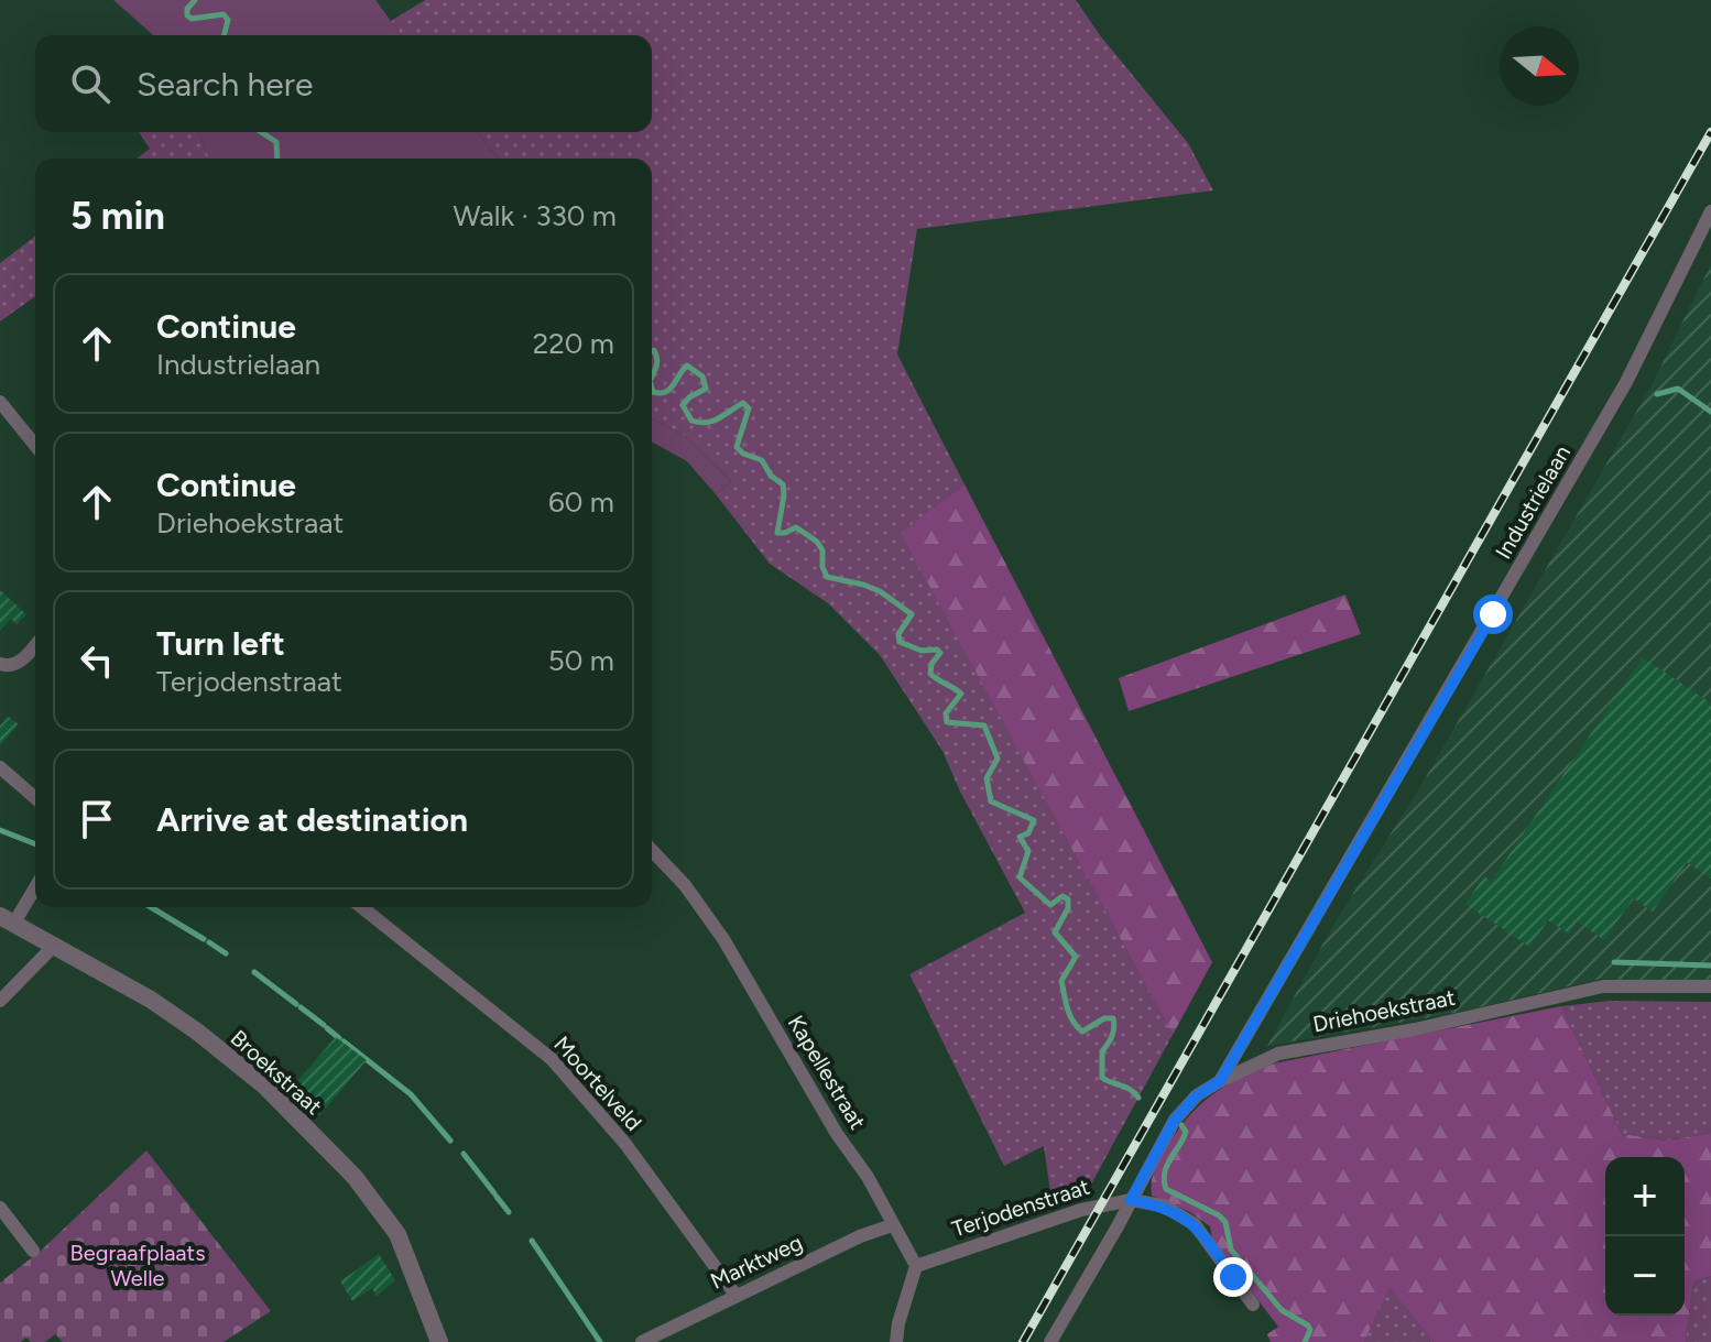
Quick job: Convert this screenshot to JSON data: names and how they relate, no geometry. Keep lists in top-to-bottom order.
{
  "streets": {
    "street": [
      "Industrielaan",
      "Driehoekstraat",
      "Broekstraat",
      "Kapellestraat",
      "Moortelveld",
      "Terjodenstraat",
      "Marktweg"
    ]
  },
  "crossings": [
    ["Industrielaan", "Driehoekstraat"],
    ["Driehoekstraat", "Terjodenstraat"],
    ["Kapellestraat", "Terjodenstraat"],
    ["Kapellestraat", "Marktweg"],
    ["Moortelveld", "Marktweg"]
  ],
  "parks": ["Begraafplaats Welle"],
  "north": "right",
  "page": {
    "search": "Search here",
    "heading": ["5 min", "Walk · 330 m"],
    "list": [
      ["Continue", "Industrielaan", "220 m"],
      ["Continue", "Driehoekstraat", "60 m"],
      ["Turn left", "Terjodenstraat", "50 m"],
      "Arrive at destination"
    ],
    "map_buttons": ["+", "−"]
  }
}
